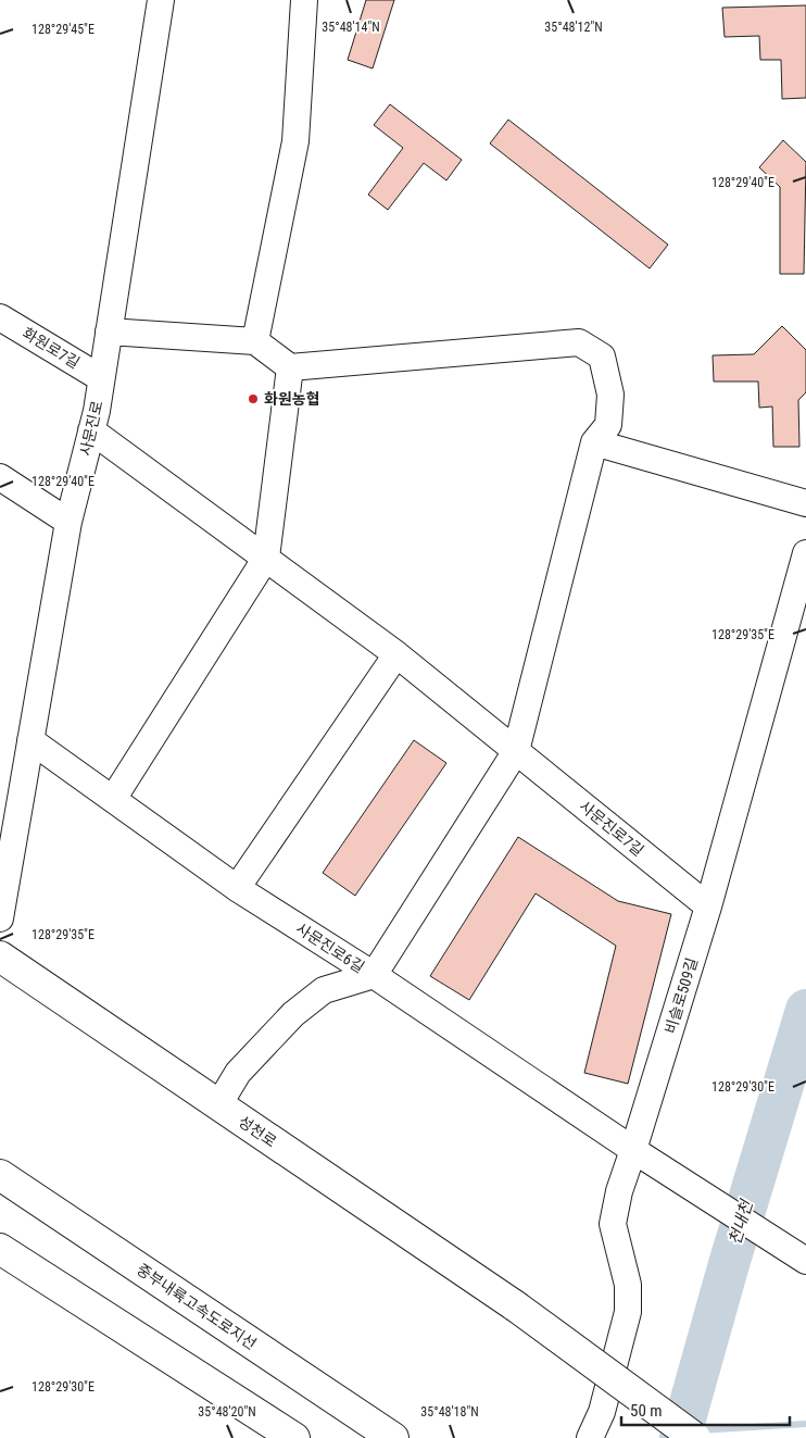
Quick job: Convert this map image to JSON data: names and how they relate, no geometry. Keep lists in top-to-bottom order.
{
  "streets": {
    "main road": ["성천로", "중부내륙고속도로지선"],
    "street": [
      "화원로7길",
      "사문진로",
      "사문진로7길",
      "사문진로6길",
      "비슬로509길"
    ]
  },
  "crossings": [
    ["화원로7길", "사문진로"],
    ["사문진로", "사문진로7길"],
    ["사문진로", "사문진로6길"],
    ["사문진로7길", "비슬로509길"],
    ["사문진로6길", "비슬로509길"]
  ],
  "water": ["천내천"],
  "places": ["화원농협"],
  "scale_bar": "50 m",
  "coordinates": [
    "35°48'14\"N",
    "35°48'12\"N",
    "128°29'45\"E",
    "128°29'40\"E",
    "128°29'35\"E",
    "128°29'30\"E",
    "35°48'20\"N",
    "35°48'18\"N"
  ]
}
